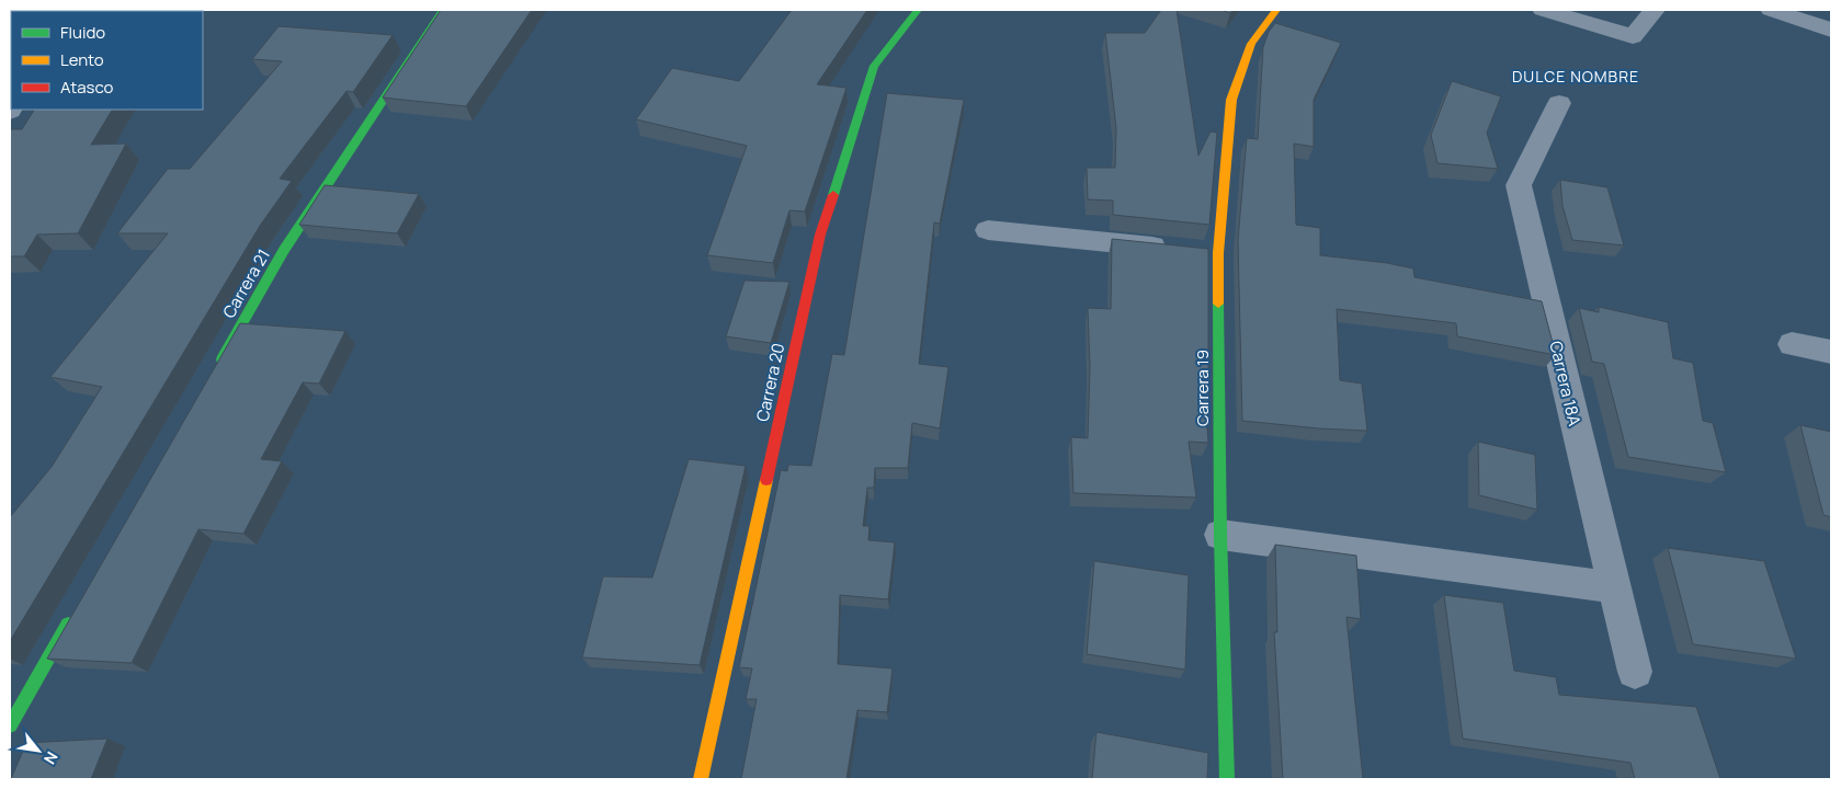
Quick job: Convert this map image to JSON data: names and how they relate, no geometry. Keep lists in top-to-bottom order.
{
  "streets": {
    "street": [
      "Carrera 21",
      "Carrera 20",
      "Carrera 18A",
      "Carrera 19"
    ]
  },
  "districts": ["DULCE NOMBRE"],
  "legend": ["Fluido", "Lento", "Atasco"],
  "north": "bottom right"
}
